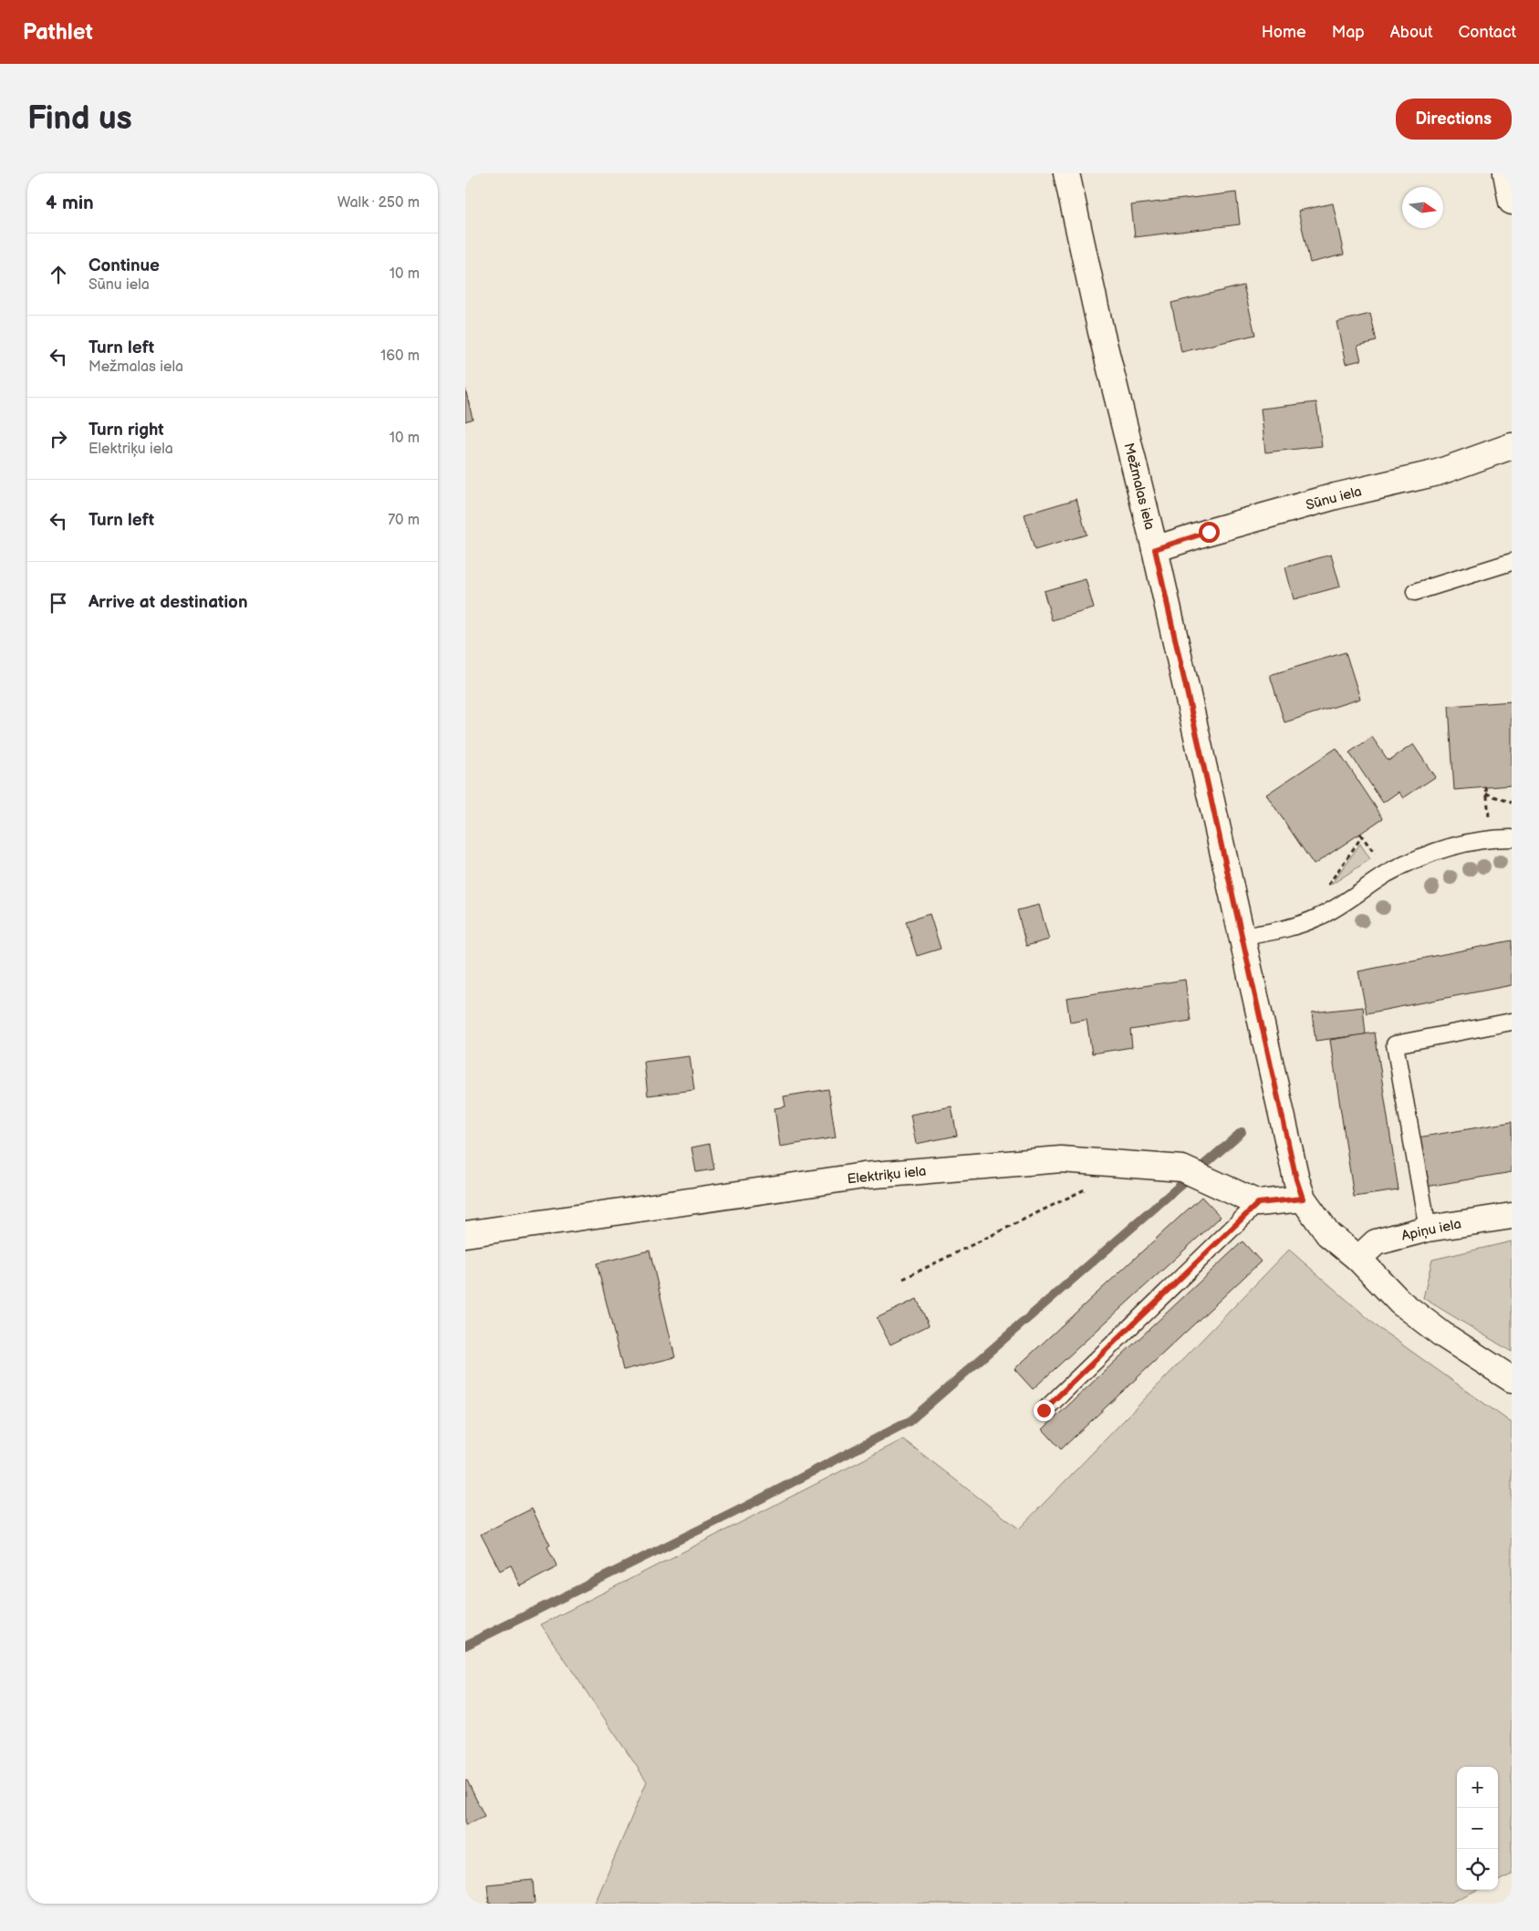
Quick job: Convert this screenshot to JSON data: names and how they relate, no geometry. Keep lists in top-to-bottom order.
{
  "streets": {
    "street": [
      "Mežmalas iela",
      "Sūnu iela",
      "Elektriķu iela",
      "Apiņu iela"
    ]
  },
  "crossings": [
    ["Mežmalas iela", "Sūnu iela"],
    ["Mežmalas iela", "Apiņu iela"]
  ],
  "north": "right",
  "page": {
    "header": "Pathlet",
    "nav": [
      "Home",
      "Map",
      "About",
      "Contact"
    ],
    "buttons": "Directions",
    "title": "Find us",
    "heading": ["4 min", "Walk · 250 m"],
    "list": [
      ["Continue", "Sūnu iela", "10 m"],
      ["Turn left", "Mežmalas iela", "160 m"],
      ["Turn right", "Elektriķu iela", "10 m"],
      ["Turn left", "70 m"],
      "Arrive at destination"
    ],
    "map_buttons": ["+", "−"]
  }
}
